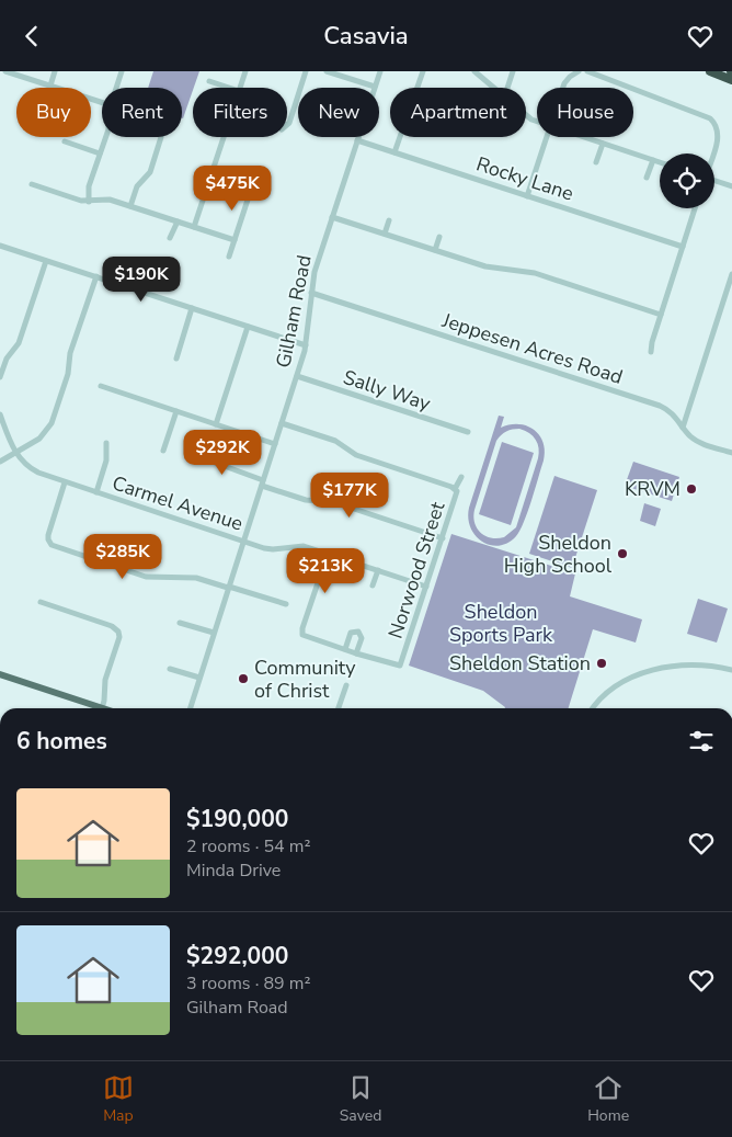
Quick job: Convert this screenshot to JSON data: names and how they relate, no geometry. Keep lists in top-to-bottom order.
{
  "streets": {
    "street": [
      "Rocky Lane",
      "Gilham Road",
      "Jeppesen Acres Road",
      "Sally Way",
      "Carmel Avenue",
      "Norwood Street"
    ]
  },
  "crossings": [
    ["Rocky Lane", "Gilham Road"],
    ["Gilham Road", "Jeppesen Acres Road"],
    ["Gilham Road", "Sally Way"],
    ["Gilham Road", "Carmel Avenue"],
    ["Carmel Avenue", "Norwood Street"]
  ],
  "parks": ["Sheldon Sports Park"],
  "places": [
    "KRVM",
    "Sheldon High School",
    "Sheldon Station",
    "Community of Christ"
  ],
  "page": {
    "header": "Casavia",
    "chip": [
      "Buy",
      "Rent",
      "Filters",
      "New",
      "Apartment",
      "House"
    ],
    "price": [
      "$475K",
      "$190K",
      "$292K",
      "$177K",
      "$285K",
      "$213K"
    ],
    "heading": "6 homes",
    "list": [
      {
        "name": "$190,000",
        "note": "2 rooms · 54 m² · Minda Drive"
      },
      {
        "name": "$292,000",
        "note": "3 rooms · 89 m² · Gilham Road"
      }
    ],
    "tabs": ["Map", "Saved", "Home"]
  }
}
